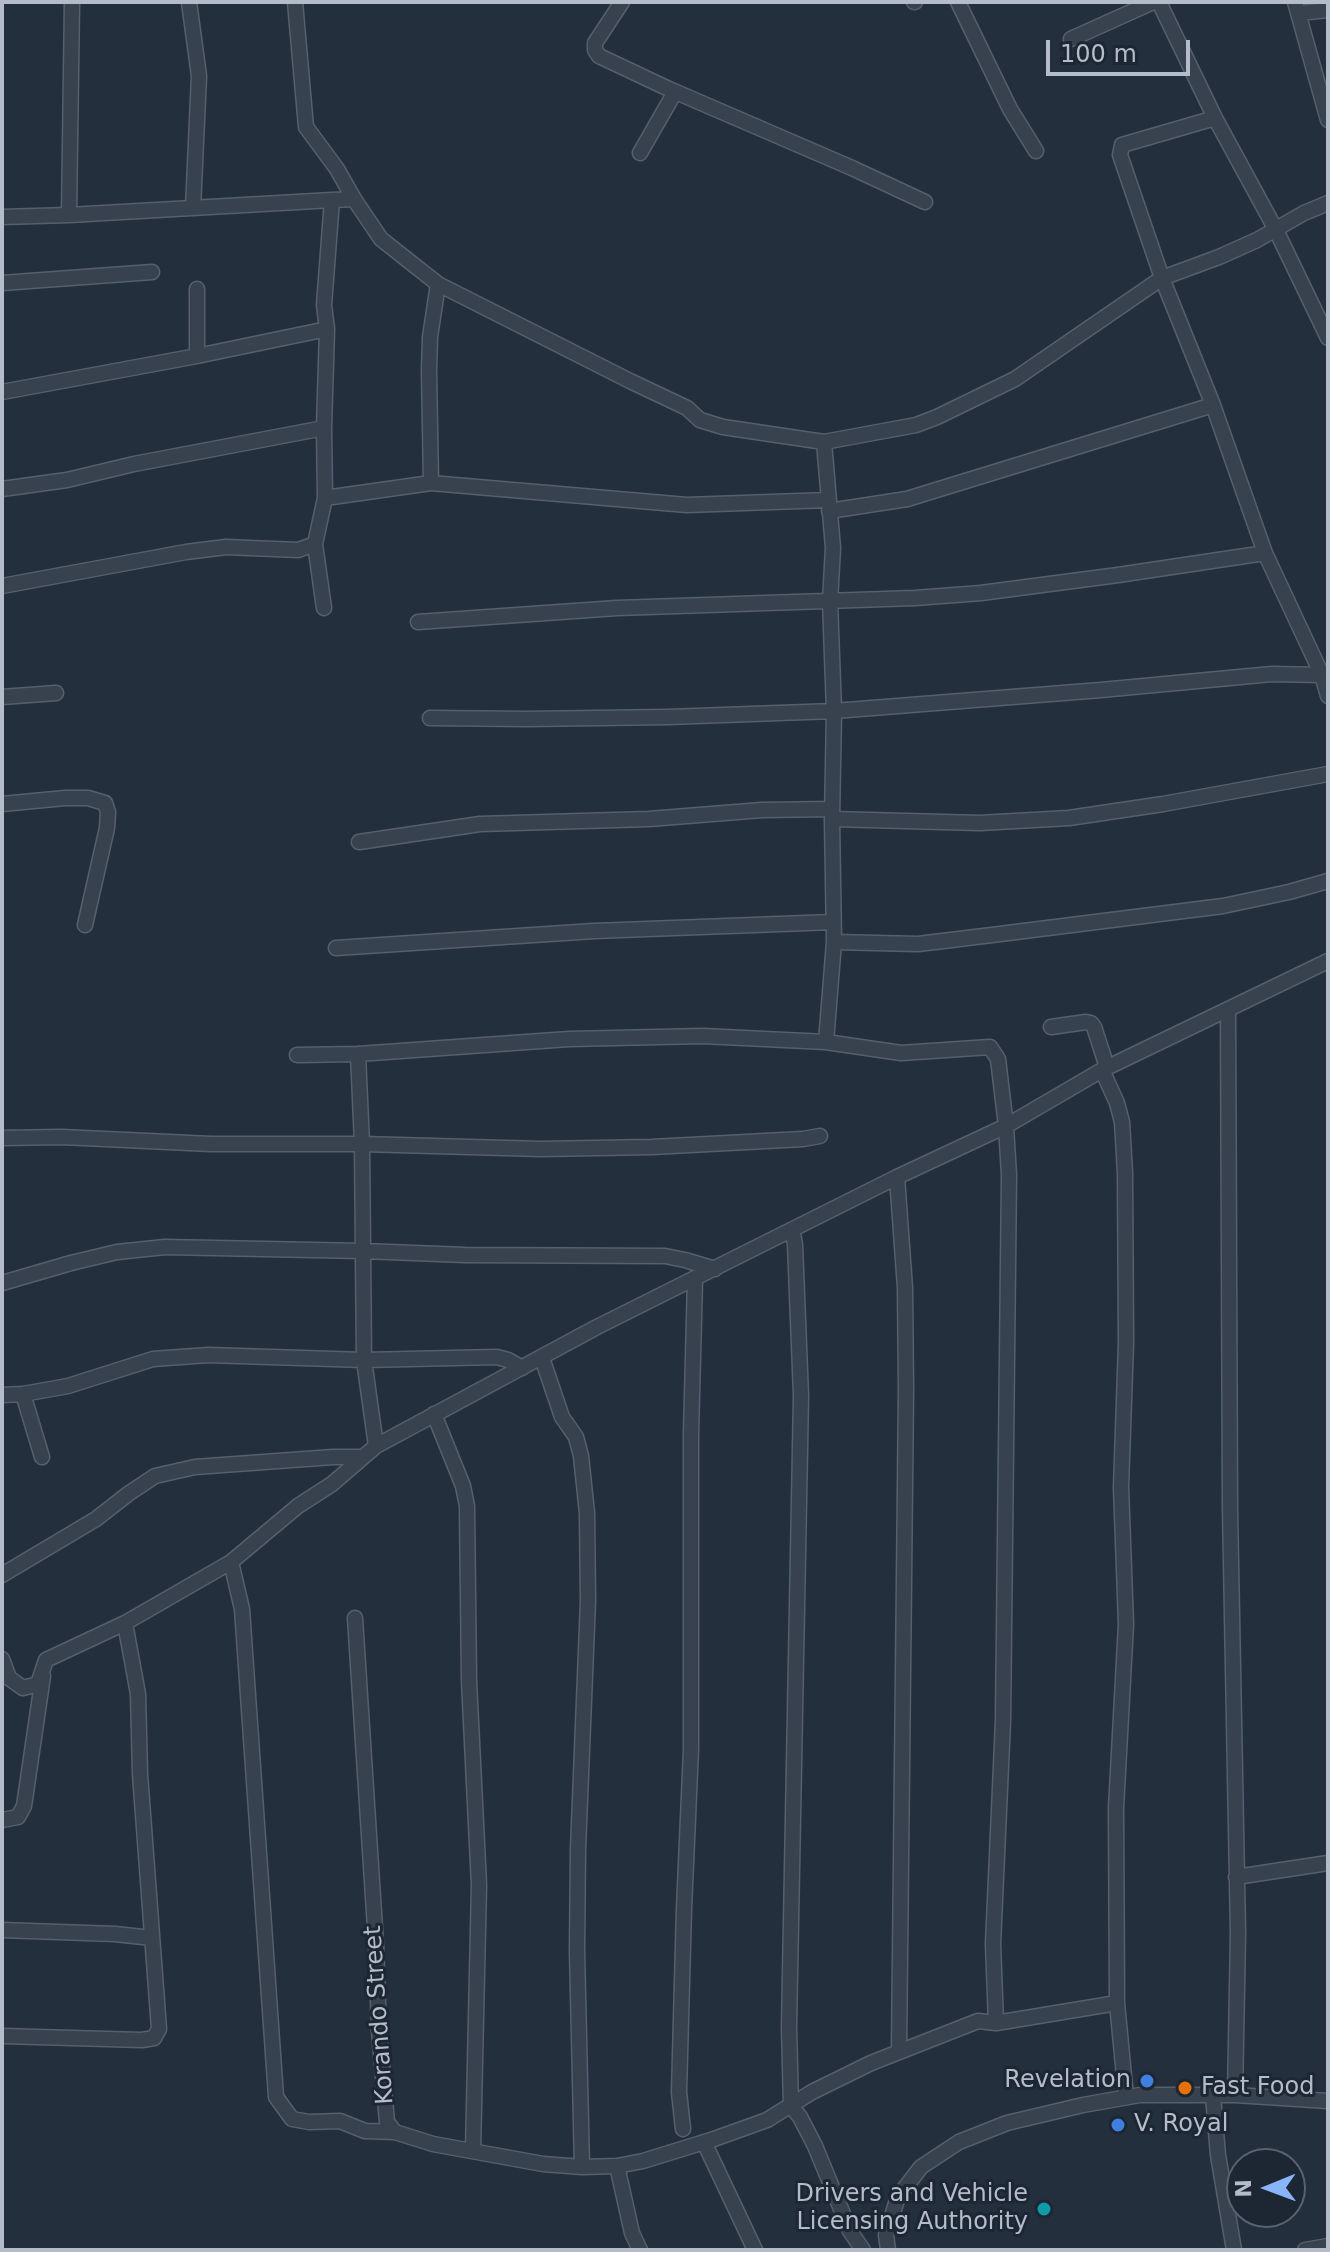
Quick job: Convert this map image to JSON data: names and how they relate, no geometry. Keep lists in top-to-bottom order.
{
  "streets": {
    "street": ["Korando Street"]
  },
  "places": [
    "Revelation",
    "Fast Food",
    "V. Royal",
    "Drivers and Vehicle Licensing Authority"
  ],
  "scale_bar": "100 m",
  "north": "left"
}
